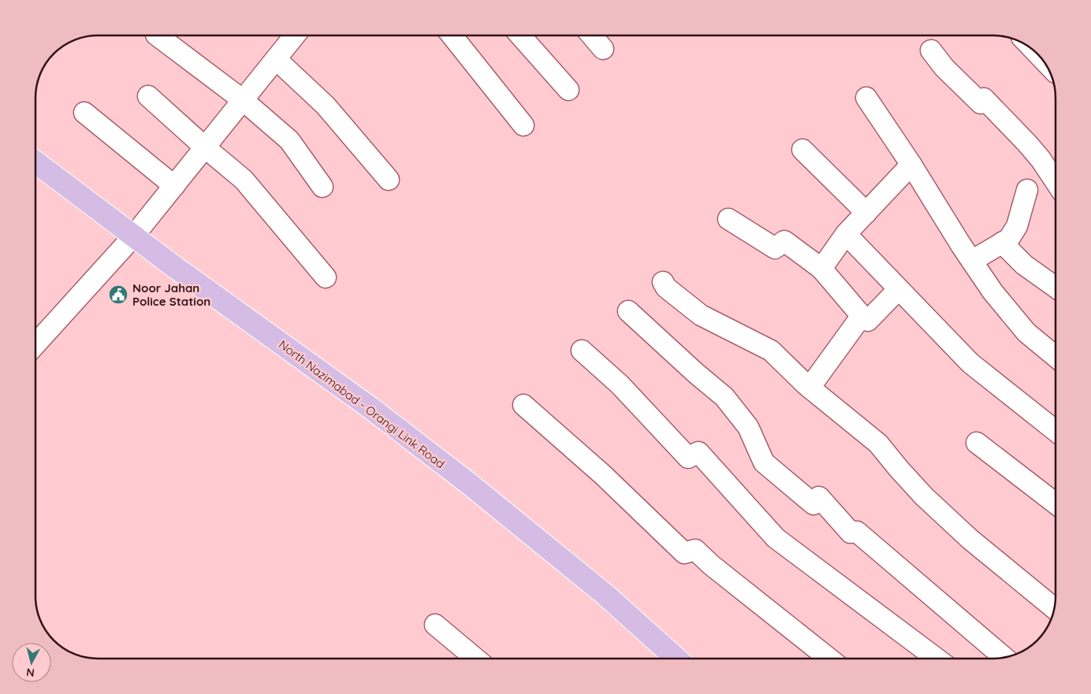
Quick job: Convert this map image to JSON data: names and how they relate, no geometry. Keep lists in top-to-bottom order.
{
  "streets": {
    "main road": ["North Nazimabad - Orangi Link Road"]
  },
  "places": {
    "public building": ["Noor Jahan Police Station"]
  },
  "north": "bottom"
}
